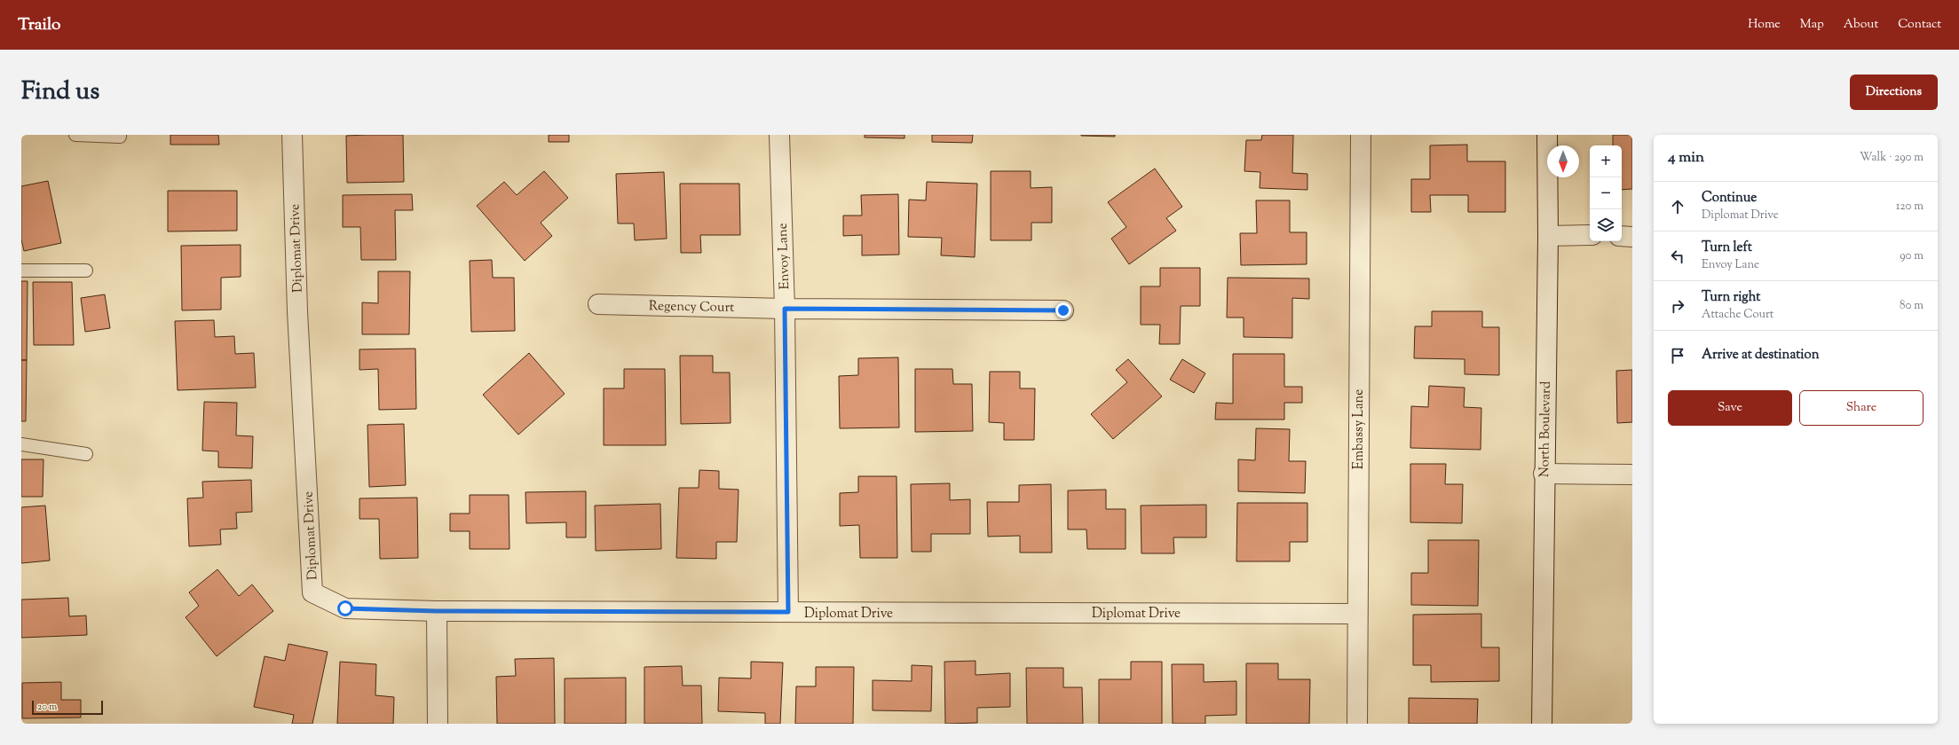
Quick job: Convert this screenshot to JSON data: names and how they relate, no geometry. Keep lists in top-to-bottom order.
{
  "streets": {
    "street": [
      "Diplomat Drive",
      "Envoy Lane",
      "Regency Court",
      "Embassy Lane",
      "North Boulevard"
    ]
  },
  "crossings": [
    ["Diplomat Drive", "Envoy Lane"],
    ["Diplomat Drive", "Embassy Lane"],
    ["Envoy Lane", "Regency Court"]
  ],
  "scale_bar": "20 m",
  "north": "bottom",
  "page": {
    "header": "Trailo",
    "nav": [
      "Home",
      "Map",
      "About",
      "Contact"
    ],
    "title": "Find us",
    "buttons": [
      "Directions",
      ["Save", "Share"]
    ],
    "heading": ["4 min", "Walk · 290 m"],
    "map_buttons": ["+", "−"],
    "list": [
      ["Continue", "Diplomat Drive", "120 m"],
      ["Turn left", "Envoy Lane", "90 m"],
      ["Turn right", "Attache Court", "80 m"],
      "Arrive at destination"
    ],
    "scale": "20 m"
  }
}
